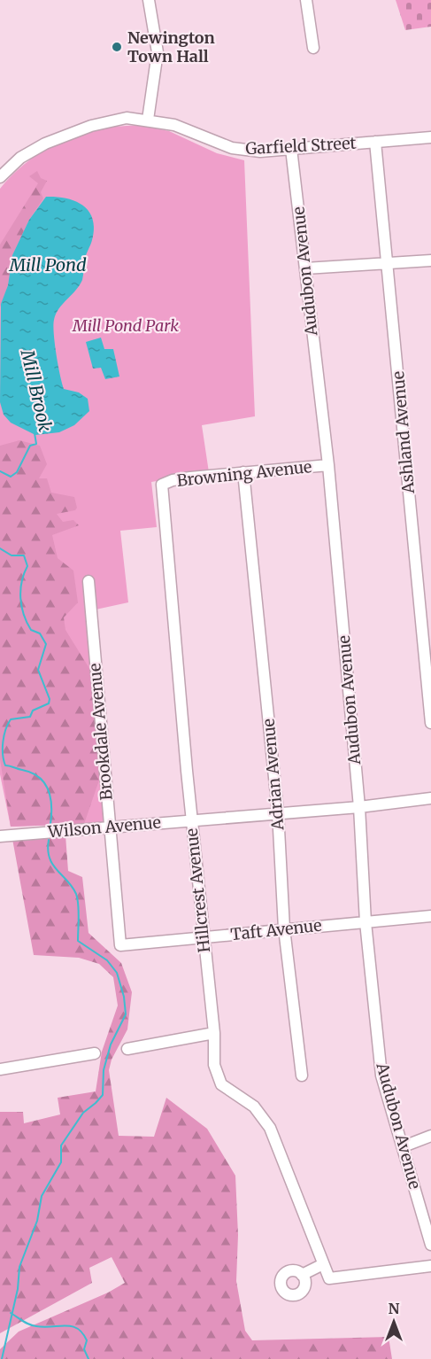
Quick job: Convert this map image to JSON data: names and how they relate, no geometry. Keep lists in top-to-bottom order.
{
  "streets": {
    "street": [
      "Garfield Street",
      "Audubon Avenue",
      "Ashland Avenue",
      "Browning Avenue",
      "Brookdale Avenue",
      "Adrian Avenue",
      "Wilson Avenue",
      "Hillcrest Avenue",
      "Taft Avenue"
    ]
  },
  "crossings": [
    ["Garfield Street", "Audubon Avenue"],
    ["Garfield Street", "Ashland Avenue"],
    ["Audubon Avenue", "Browning Avenue"],
    ["Audubon Avenue", "Wilson Avenue"],
    ["Audubon Avenue", "Taft Avenue"],
    ["Browning Avenue", "Adrian Avenue"],
    ["Browning Avenue", "Hillcrest Avenue"],
    ["Brookdale Avenue", "Wilson Avenue"],
    ["Brookdale Avenue", "Taft Avenue"],
    ["Adrian Avenue", "Wilson Avenue"],
    ["Adrian Avenue", "Taft Avenue"],
    ["Wilson Avenue", "Hillcrest Avenue"],
    ["Hillcrest Avenue", "Taft Avenue"]
  ],
  "water": ["Mill Pond", "Mill Brook"],
  "parks": ["Mill Pond Park"],
  "places": ["Newington Town Hall"],
  "north": "top"
}
